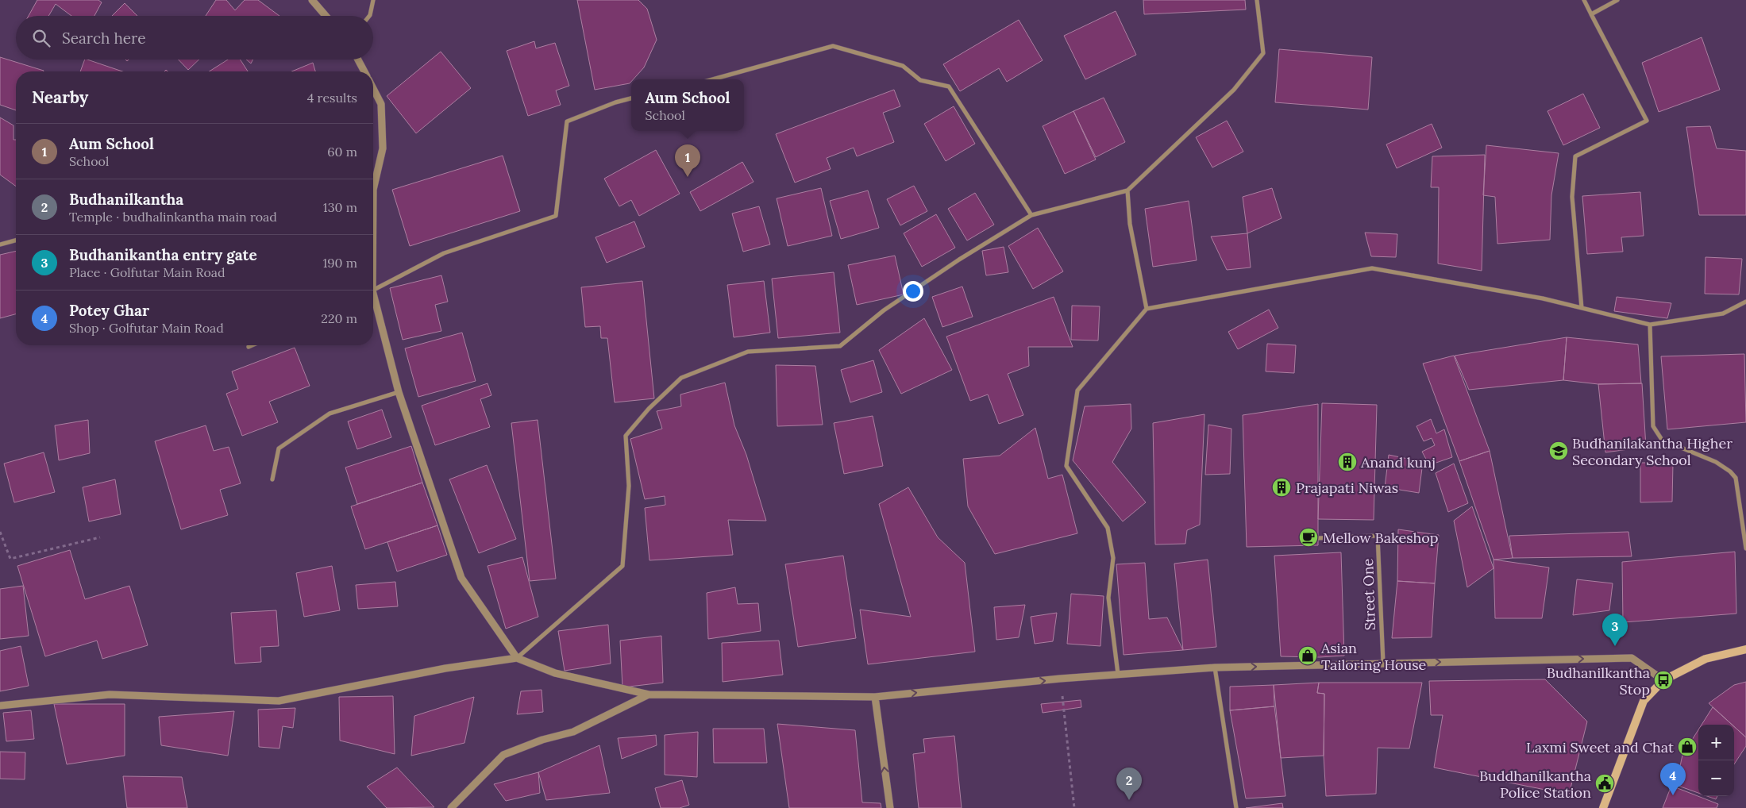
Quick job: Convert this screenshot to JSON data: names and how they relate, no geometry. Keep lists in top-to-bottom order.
{
  "streets": {
    "street": ["Street One"]
  },
  "places": {
    "school or university": ["Budhanilakantha Higher Secondary School"],
    "building": ["Anand kunj", "Prajapati Niwas"],
    "cafe": ["Mellow Bakeshop"],
    "shop": ["Asian Tailoring House", "Laxmi Sweet and Chat"],
    "bus stop": ["Budhanilkantha Stop"],
    "public building": ["Buddhanilkantha Police Station"]
  },
  "page": {
    "search": "Search here",
    "heading": ["Nearby", "4 results"],
    "popup": ["Aum School", "School"],
    "list": [
      {
        "mark": "1",
        "name": "Aum School",
        "note": "School",
        "value": "60 m"
      },
      {
        "mark": "2",
        "name": "Budhanilkantha",
        "note": "Temple · budhalinkantha main road",
        "value": "130 m"
      },
      {
        "mark": "3",
        "name": "Budhanikantha entry gate",
        "note": "Place · Golfutar Main Road",
        "value": "190 m"
      },
      {
        "mark": "4",
        "name": "Potey Ghar",
        "note": "Shop · Golfutar Main Road",
        "value": "220 m"
      }
    ],
    "pins": [
      "1",
      "3",
      "4",
      "2"
    ],
    "map_buttons": ["+", "−"]
  }
}
